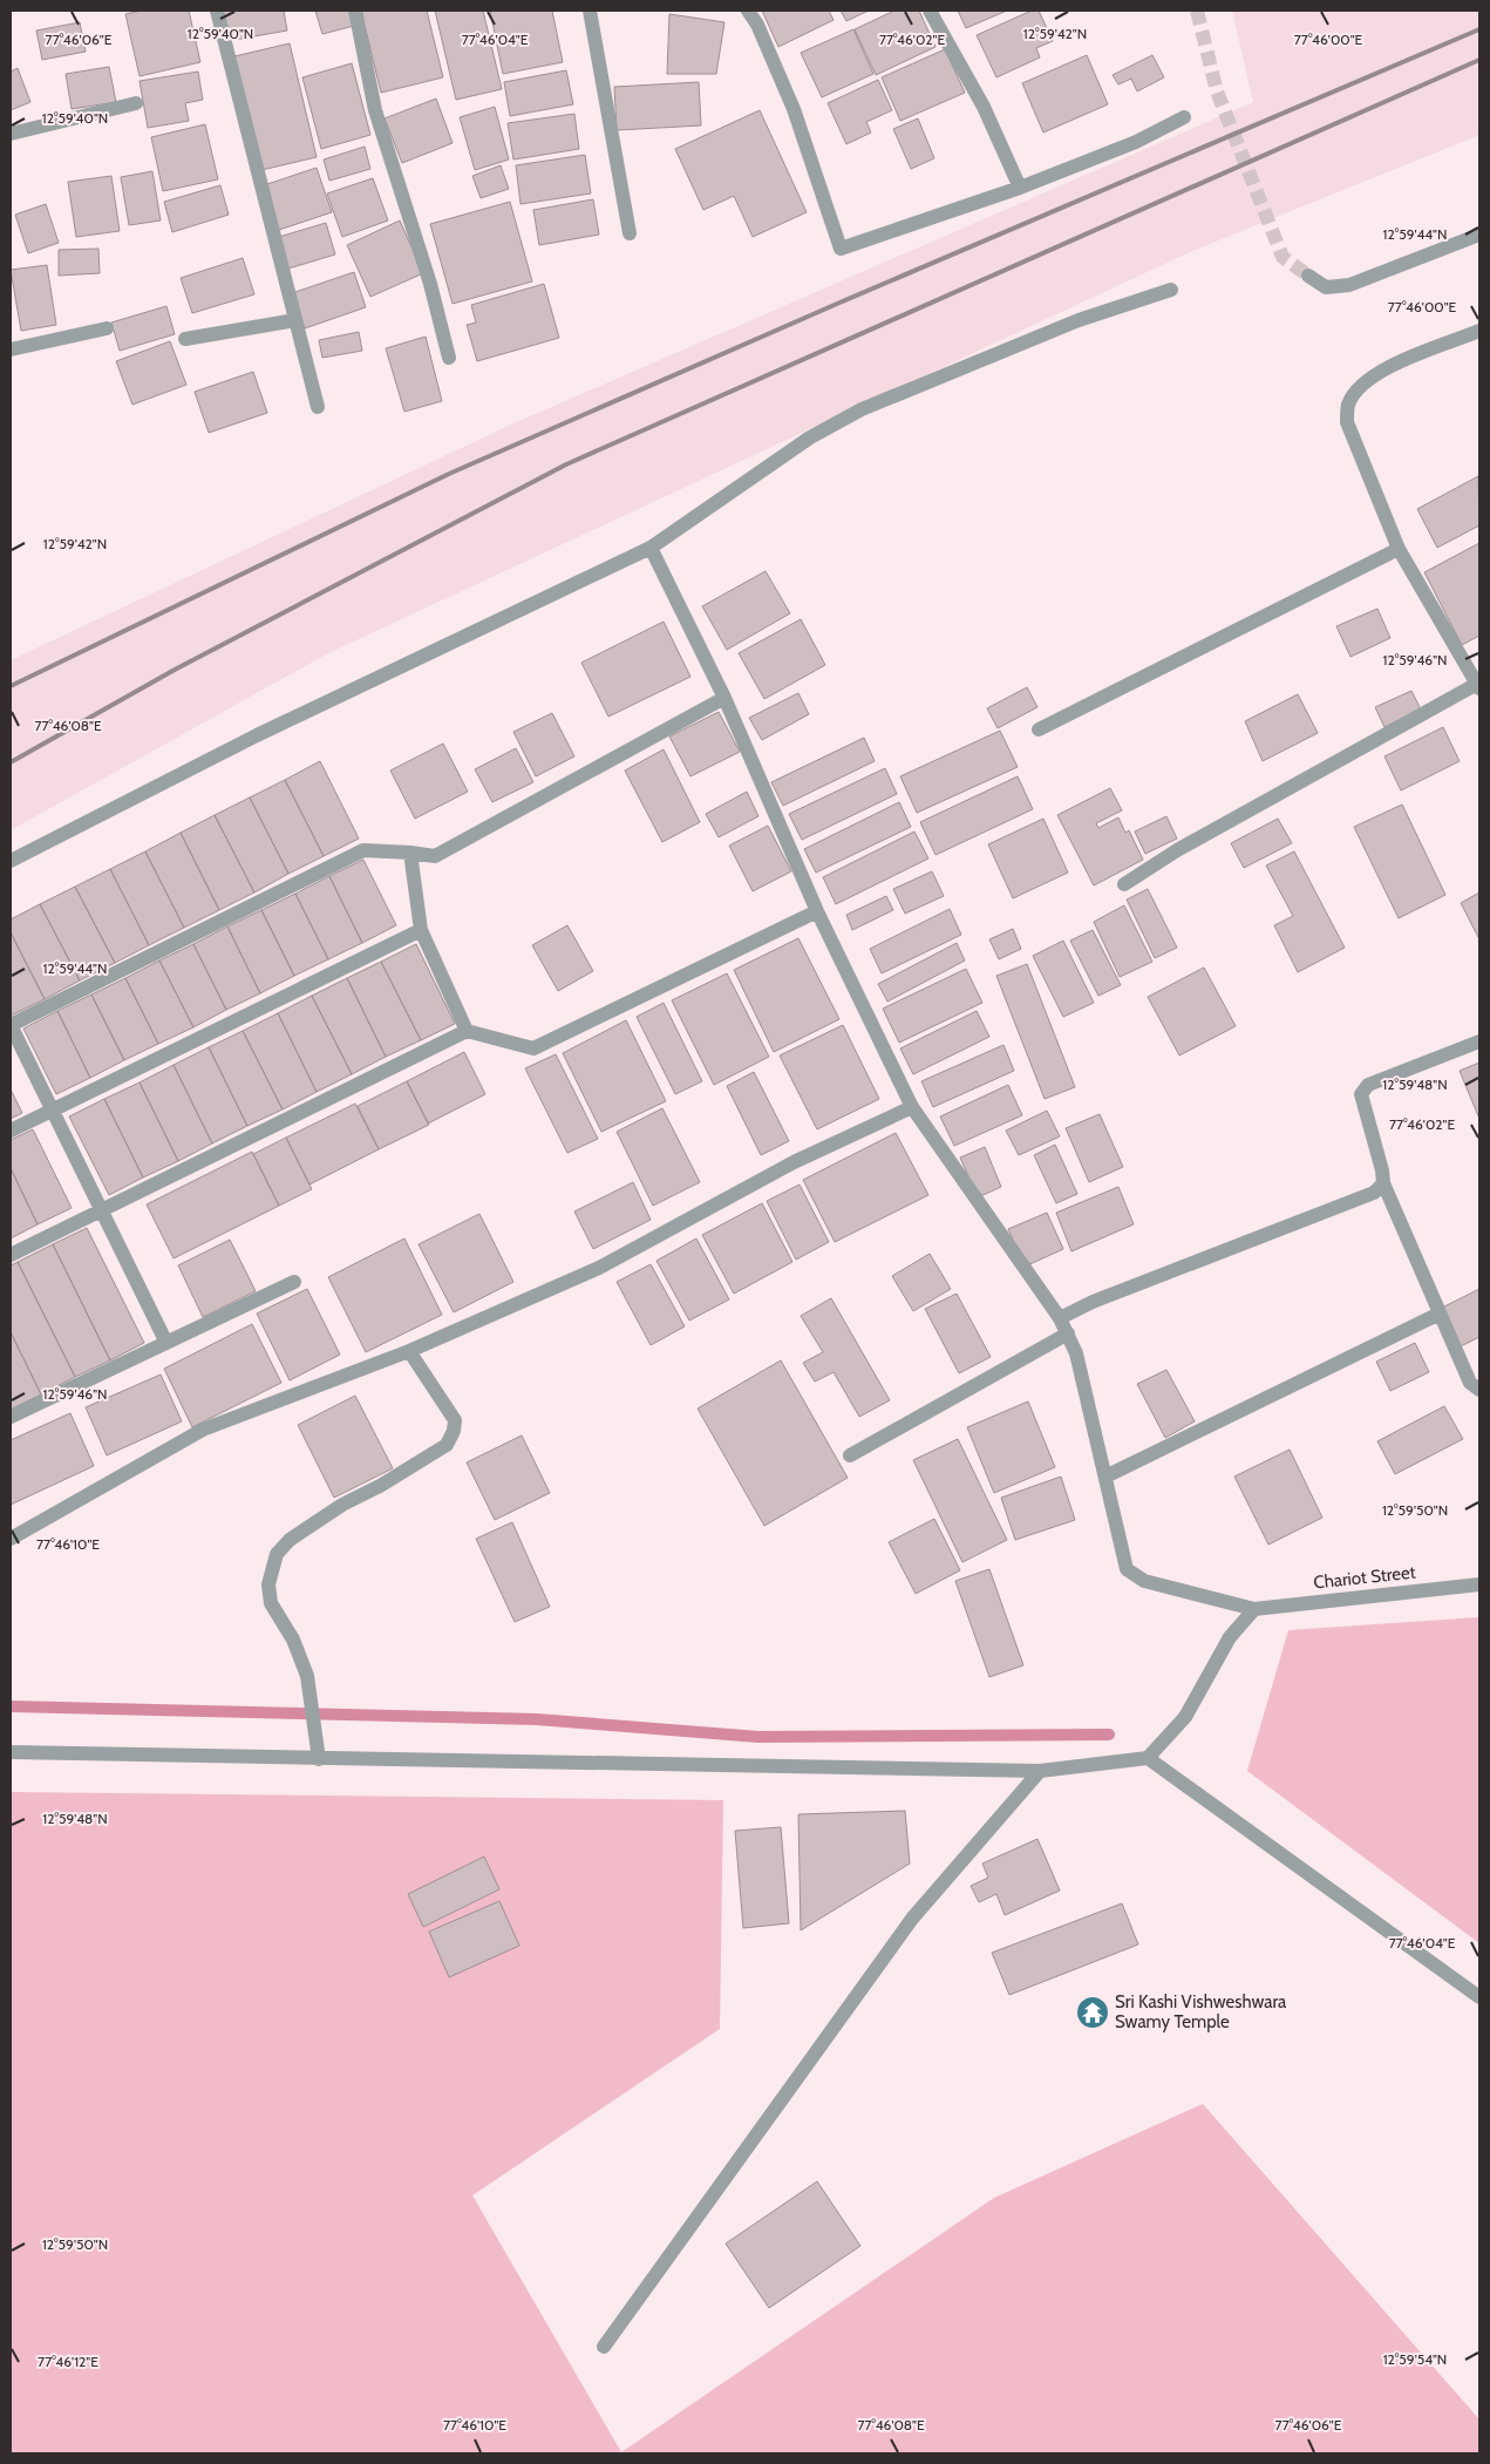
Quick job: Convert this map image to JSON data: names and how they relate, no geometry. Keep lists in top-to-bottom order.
{
  "streets": {
    "street": ["Chariot Street"]
  },
  "places": {
    "temple": ["Sri Kashi Vishweshwara Swamy Temple"]
  },
  "coordinates": [
    "12°59'40\"N",
    "12°59'42\"N",
    "77°46'06\"E",
    "77°46'04\"E",
    "77°46'02\"E",
    "77°46'00\"E",
    "12°59'44\"N",
    "12°59'46\"N",
    "77°46'08\"E",
    "12°59'48\"N",
    "12°59'50\"N",
    "77°46'10\"E",
    "12°59'54\"N",
    "77°46'12\"E"
  ]
}
